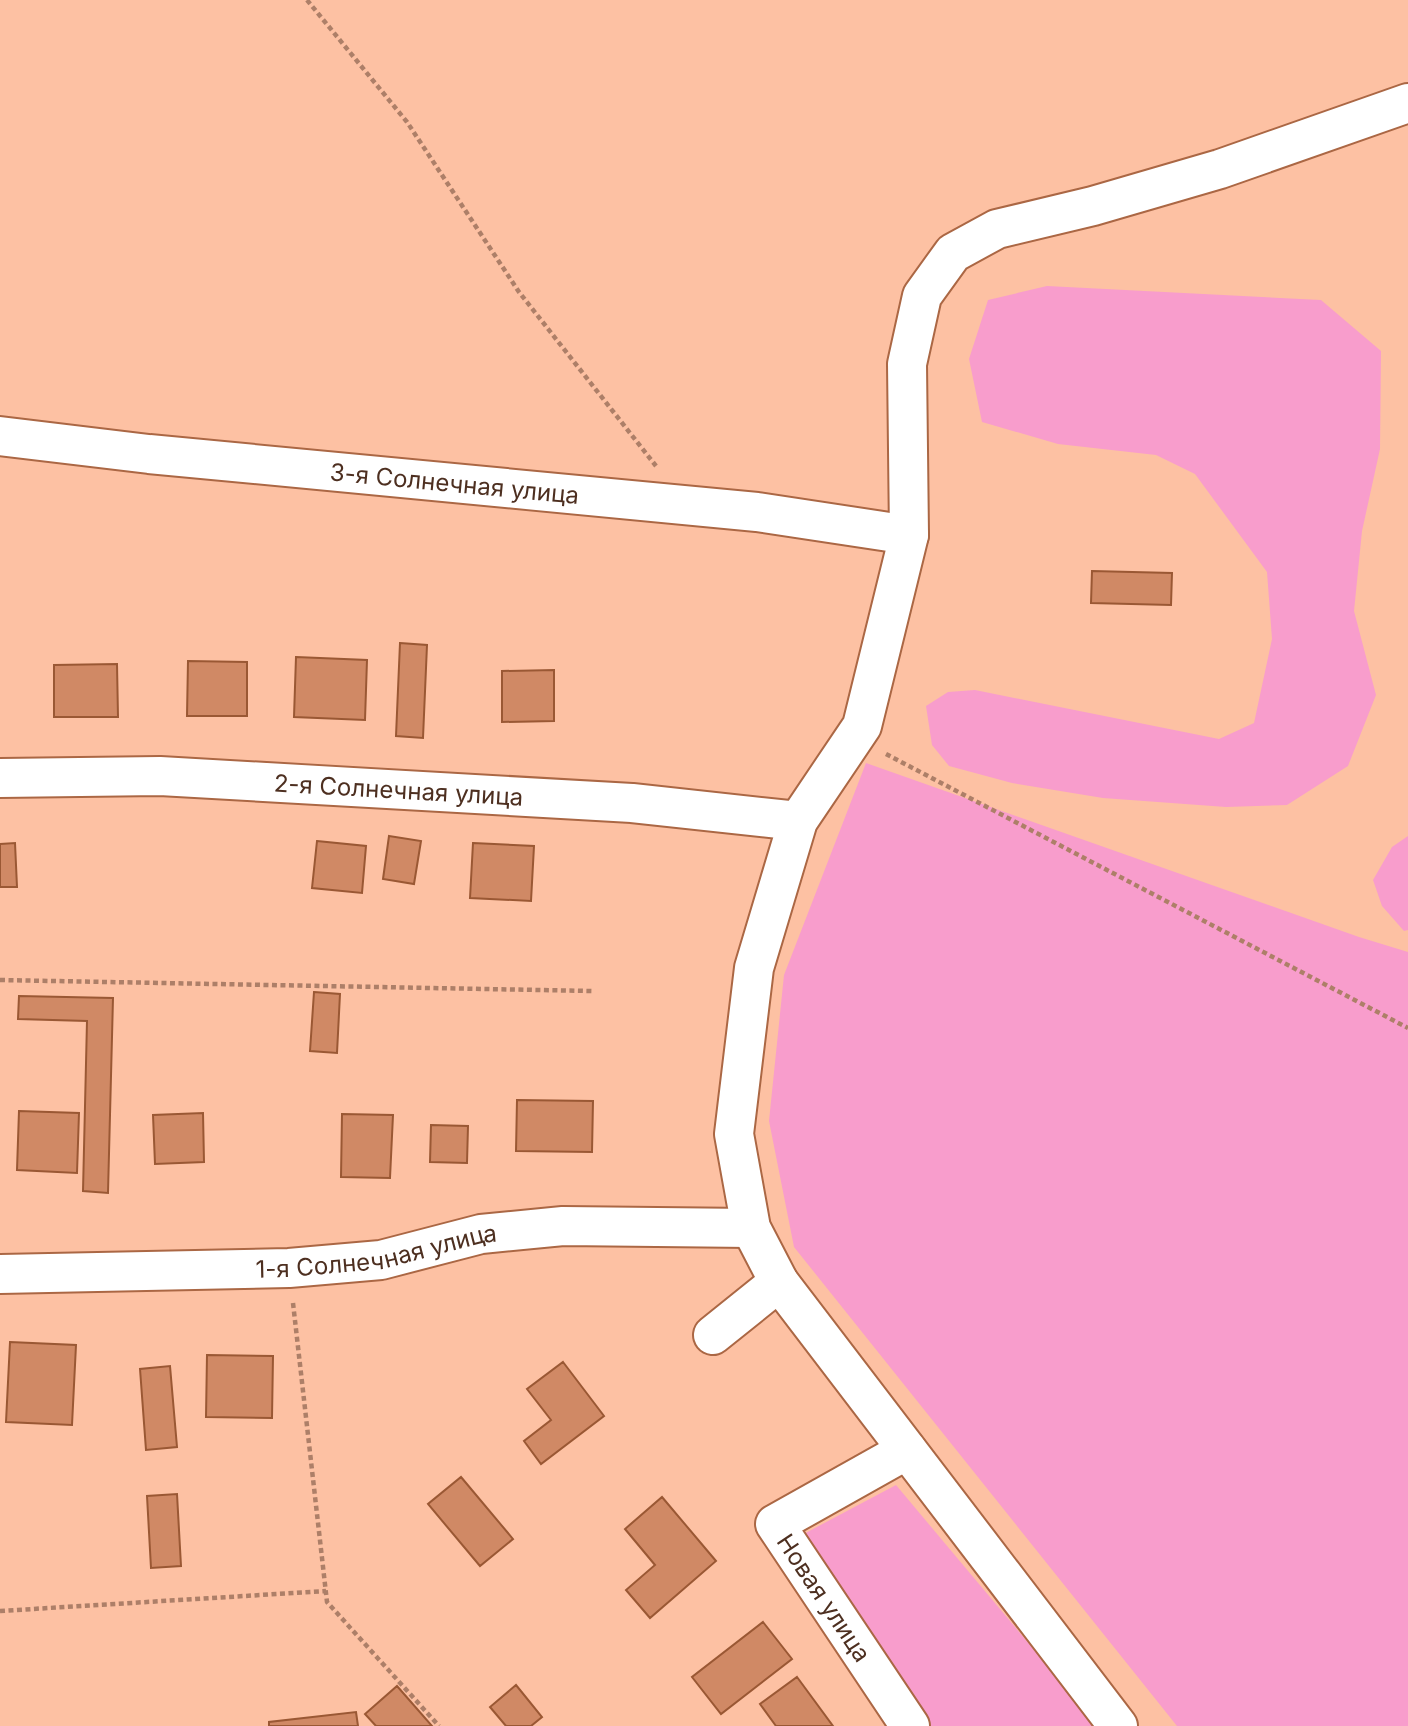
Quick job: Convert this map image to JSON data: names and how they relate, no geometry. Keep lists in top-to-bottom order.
{
  "streets": {
    "street": [
      "3-я Солнечная улица",
      "2-я Солнечная улица",
      "1-я Солнечная улица",
      "Новая улица"
    ]
  }
}
